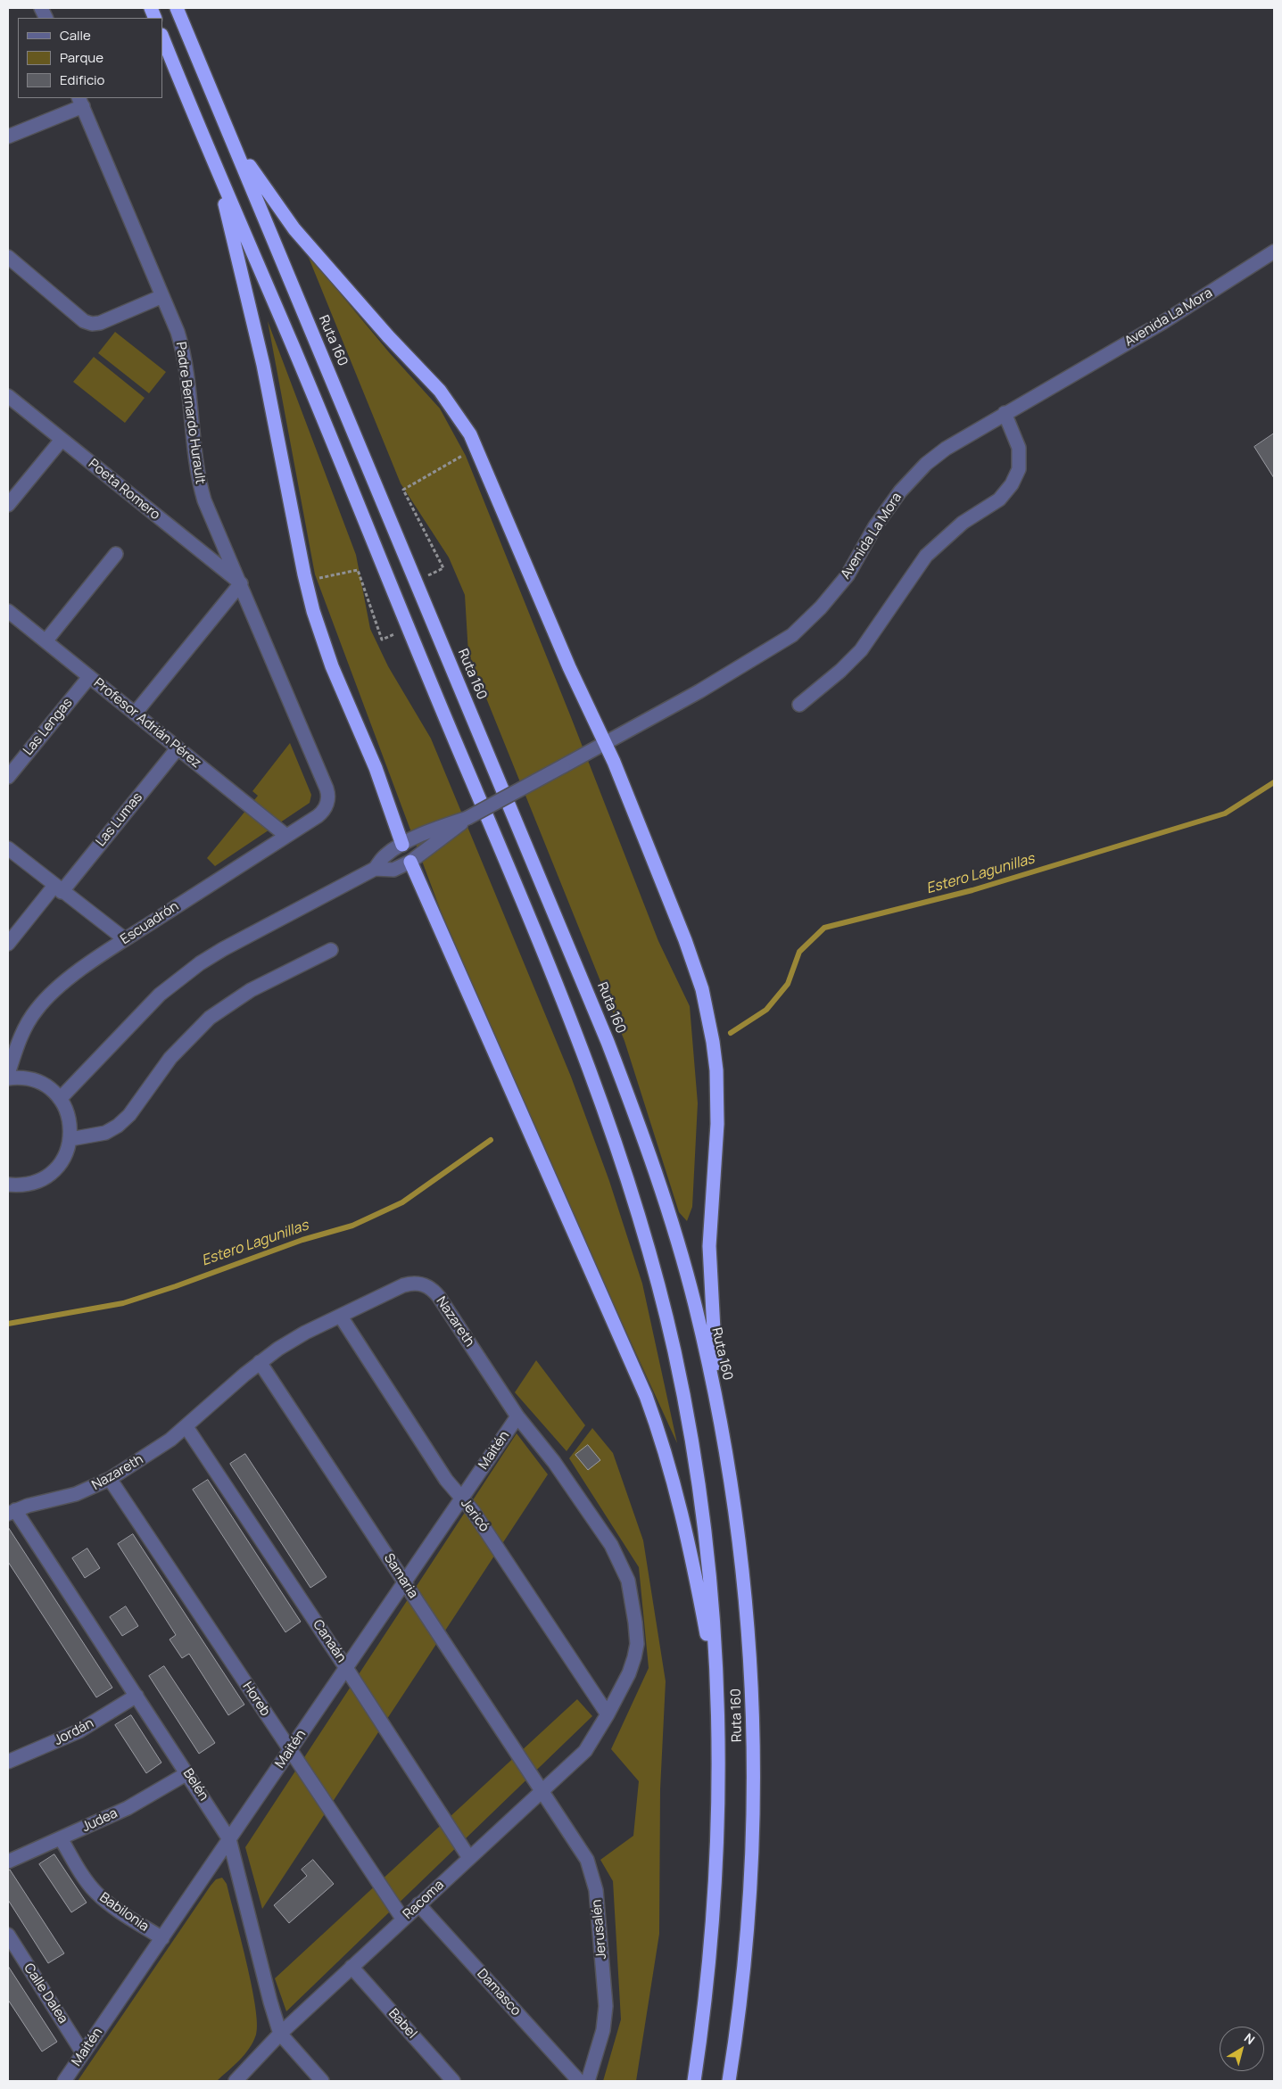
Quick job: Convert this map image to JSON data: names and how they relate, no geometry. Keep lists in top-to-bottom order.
{
  "streets": {
    "highway": ["Ruta 160"],
    "street": [
      "Avenida La Mora",
      "Padre Bernardo Hurault",
      "Poeta Romero",
      "Profesor Adrián Pérez",
      "Las Lengas",
      "Las Lumas",
      "Escuadrón",
      "Nazareth",
      "Maitén",
      "Jericó",
      "Samaria",
      "Canaán",
      "Horeb",
      "Jordán",
      "Belén",
      "Judea",
      "Racoma",
      "Babilonia",
      "Jerusalén",
      "Damasco",
      "Calle Dalea",
      "Babel"
    ]
  },
  "crossings": [
    ["Padre Bernardo Hurault", "Poeta Romero"],
    ["Padre Bernardo Hurault", "Escuadrón"],
    ["Profesor Adrián Pérez", "Las Lengas"],
    ["Profesor Adrián Pérez", "Las Lumas"],
    ["Profesor Adrián Pérez", "Escuadrón"],
    ["Nazareth", "Maitén"],
    ["Nazareth", "Jericó"],
    ["Nazareth", "Samaria"],
    ["Nazareth", "Canaán"],
    ["Nazareth", "Horeb"],
    ["Nazareth", "Belén"],
    ["Nazareth", "Racoma"],
    ["Maitén", "Jericó"],
    ["Maitén", "Samaria"],
    ["Maitén", "Canaán"],
    ["Maitén", "Horeb"],
    ["Maitén", "Belén"],
    ["Maitén", "Babilonia"],
    ["Maitén", "Calle Dalea"],
    ["Jericó", "Racoma"],
    ["Samaria", "Racoma"],
    ["Samaria", "Jerusalén"],
    ["Canaán", "Racoma"],
    ["Horeb", "Racoma"],
    ["Jordán", "Belén"],
    ["Belén", "Judea"],
    ["Belén", "Racoma"],
    ["Judea", "Babilonia"],
    ["Racoma", "Jerusalén"],
    ["Racoma", "Damasco"],
    ["Racoma", "Babel"]
  ],
  "water": ["Estero Lagunillas"],
  "legend": ["Calle", "Parque", "Edificio"],
  "north": "top right"
}
